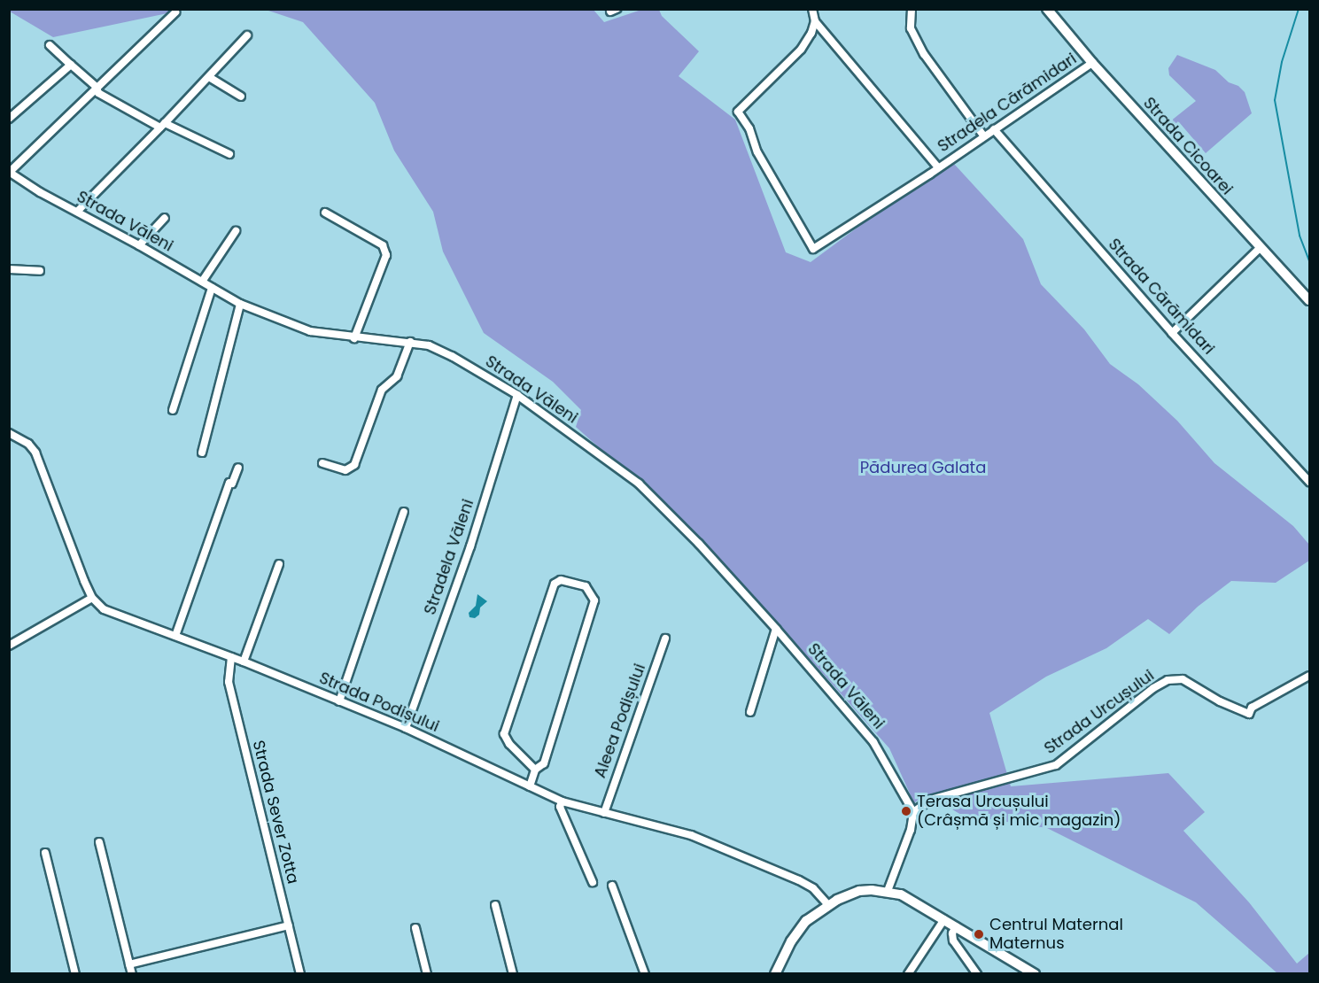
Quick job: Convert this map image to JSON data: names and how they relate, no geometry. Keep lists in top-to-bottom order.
{
  "streets": {
    "street": [
      "Stradela Cărămidari",
      "Strada Cicoarei",
      "Strada Văleni",
      "Strada Cărămidari",
      "Stradela Văleni",
      "Strada Podișului",
      "Strada Urcușului",
      "Aleea Podișului",
      "Strada Sever Zotta"
    ]
  },
  "crossings": [
    ["Stradela Cărămidari", "Strada Cicoarei"],
    ["Stradela Cărămidari", "Strada Cărămidari"],
    ["Strada Văleni", "Stradela Văleni"],
    ["Strada Văleni", "Strada Urcușului"],
    ["Stradela Văleni", "Strada Podișului"],
    ["Strada Podișului", "Aleea Podișului"],
    ["Strada Podișului", "Strada Sever Zotta"]
  ],
  "parks": ["Pădurea Galata"],
  "places": ["Terasa Urcușului (Crâșmă și mic magazin)", "Centrul Maternal Maternus"]
}
